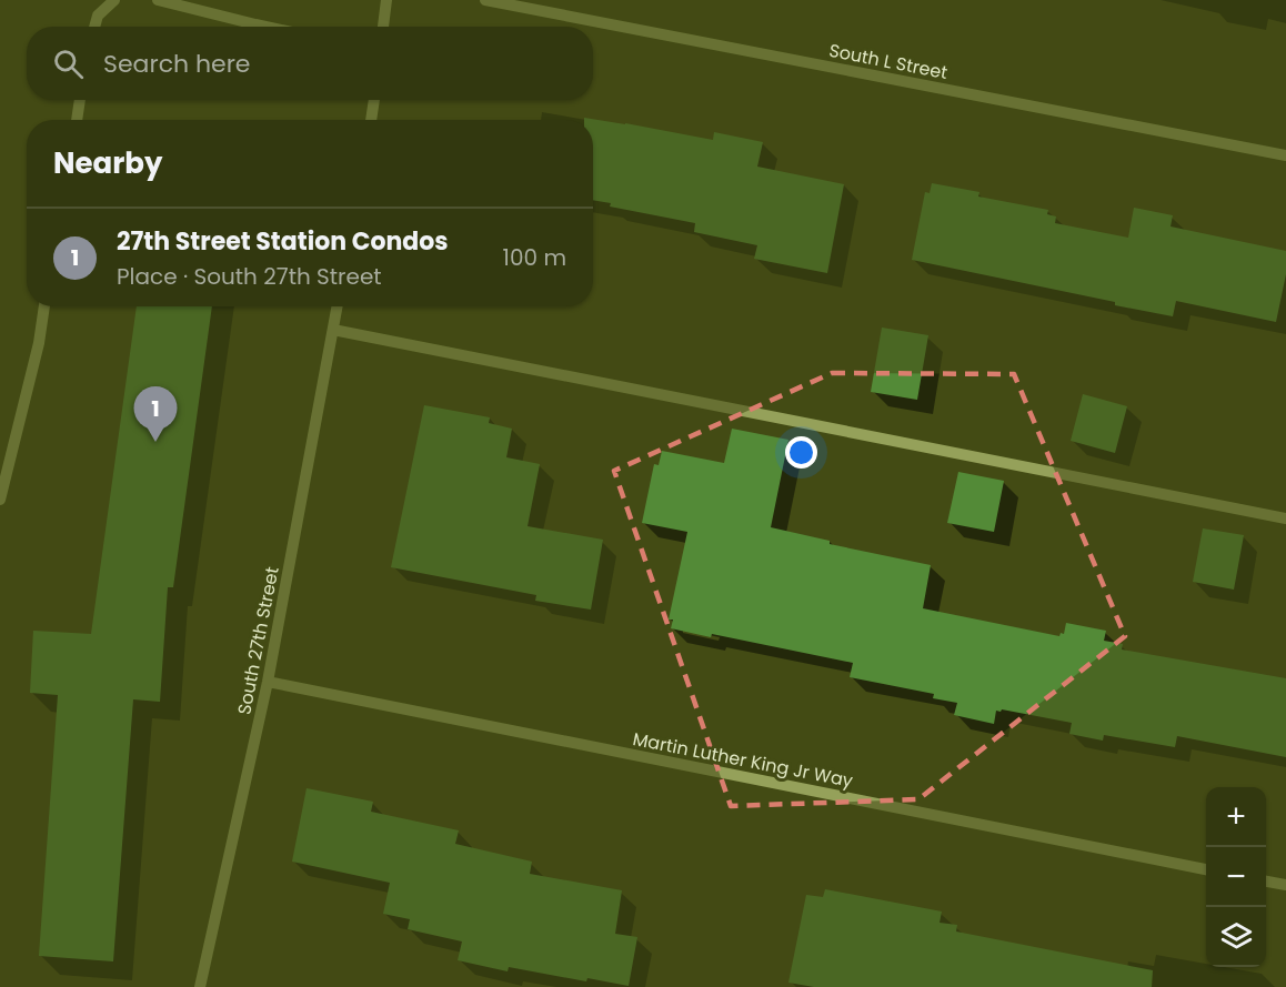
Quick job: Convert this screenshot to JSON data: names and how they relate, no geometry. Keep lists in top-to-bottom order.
{
  "streets": {
    "street": ["South L Street", "South 27th Street", "Martin Luther King Jr Way"]
  },
  "crossings": [
    ["South 27th Street", "Martin Luther King Jr Way"]
  ],
  "page": {
    "search": "Search here",
    "heading": "Nearby",
    "list": [
      {
        "mark": "1",
        "name": "27th Street Station Condos",
        "note": "Place · South 27th Street",
        "value": "100 m"
      }
    ],
    "pins": "1",
    "map_buttons": ["+", "−"]
  }
}
